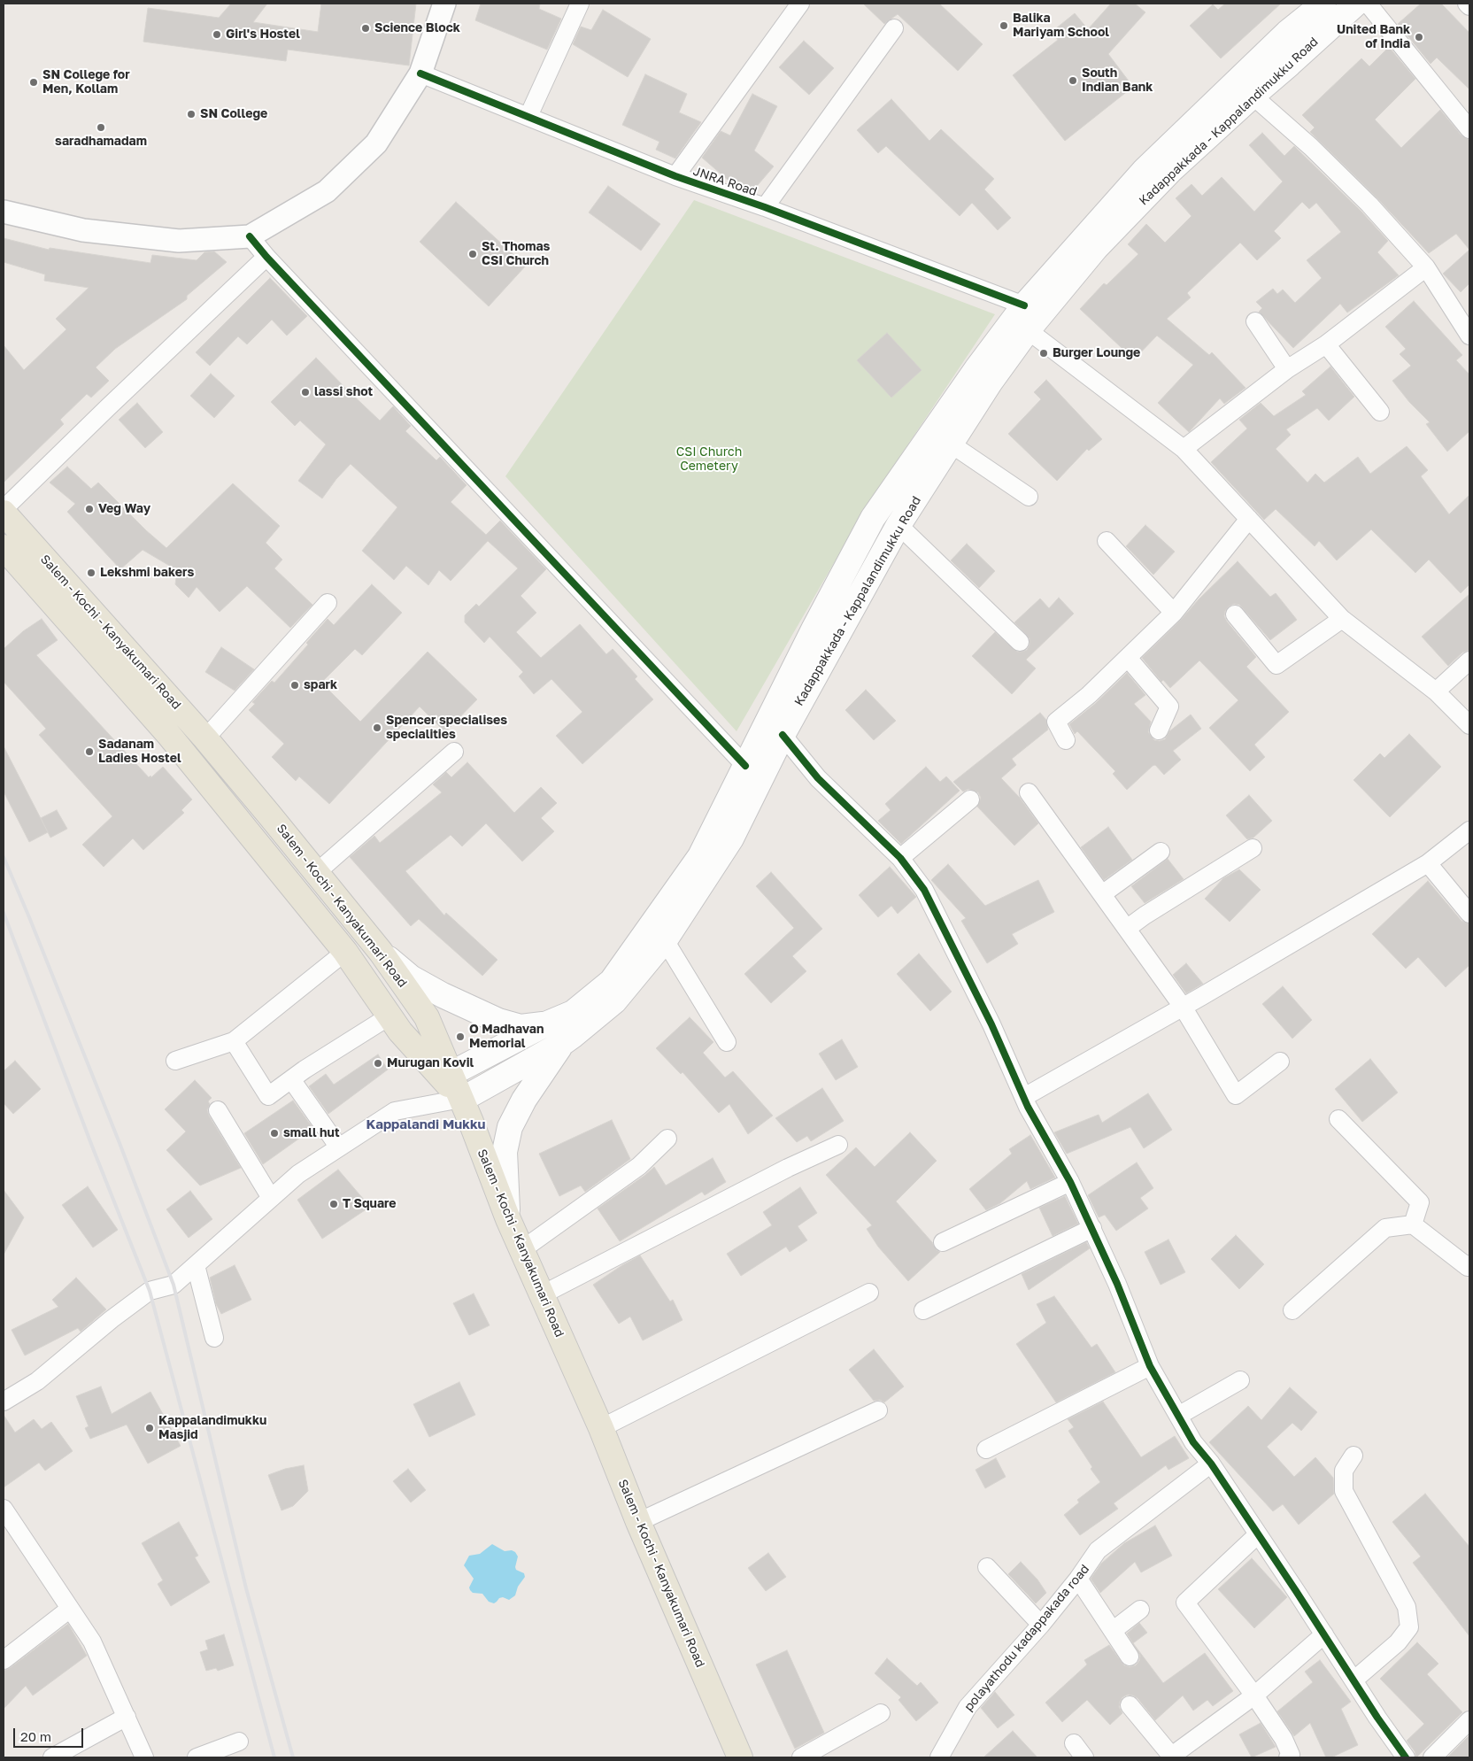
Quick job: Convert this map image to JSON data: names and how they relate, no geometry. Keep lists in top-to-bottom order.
{
  "streets": {
    "main road": ["Kadappakkada - Kappalandimukku Road", "Salem - Kochi - Kanyakumari Road"],
    "street": ["JNRA Road", "polayathodu kadappakada road"]
  },
  "crossings": [
    ["Kadappakkada - Kappalandimukku Road", "JNRA Road"],
    ["Kadappakkada - Kappalandimukku Road", "Salem - Kochi - Kanyakumari Road"]
  ],
  "districts": ["Kappalandi Mukku"],
  "parks": ["CSI Church Cemetery"],
  "places": [
    "Balika Mariyam School",
    "Science Block",
    "Girl's Hostel",
    "United Bank of India",
    "South Indian Bank",
    "SN College for Men, Kollam",
    "SN College",
    "saradhamadam",
    "St. Thomas CSI Church",
    "Burger Lounge",
    "lassi shot",
    "Veg Way",
    "Lekshmi bakers",
    "spark",
    "Spencer specialises specialities",
    "Sadanam Ladies Hostel",
    "O Madhavan Memorial",
    "Murugan Kovil",
    "small hut",
    "T Square",
    "Kappalandimukku Masjid"
  ],
  "scale_bar": "20 m"
}
